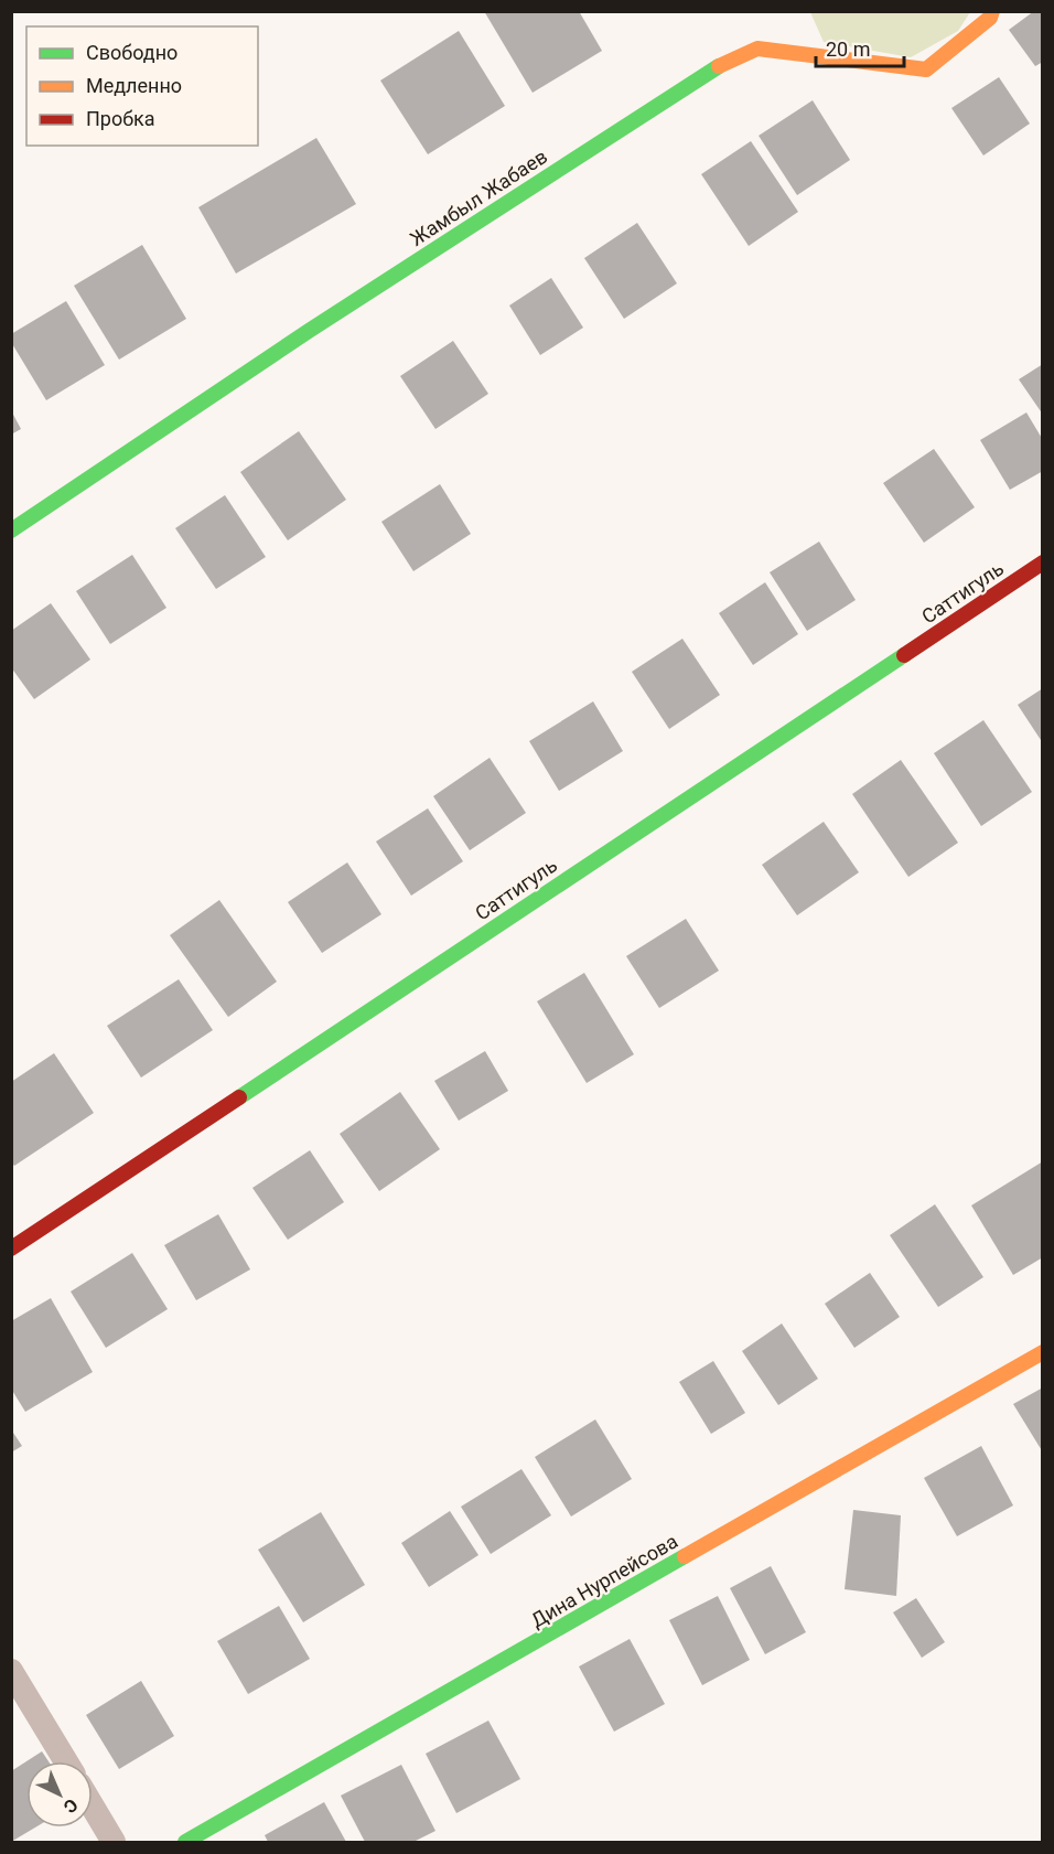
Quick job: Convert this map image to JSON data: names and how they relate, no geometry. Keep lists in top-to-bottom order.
{
  "streets": {
    "street": ["Жамбыл Жабаев", "Саттигуль", "Дина Нурпейсова"]
  },
  "legend": ["Свободно", "Медленно", "Пробка"],
  "scale_bar": "20 m",
  "north": "bottom right"
}
